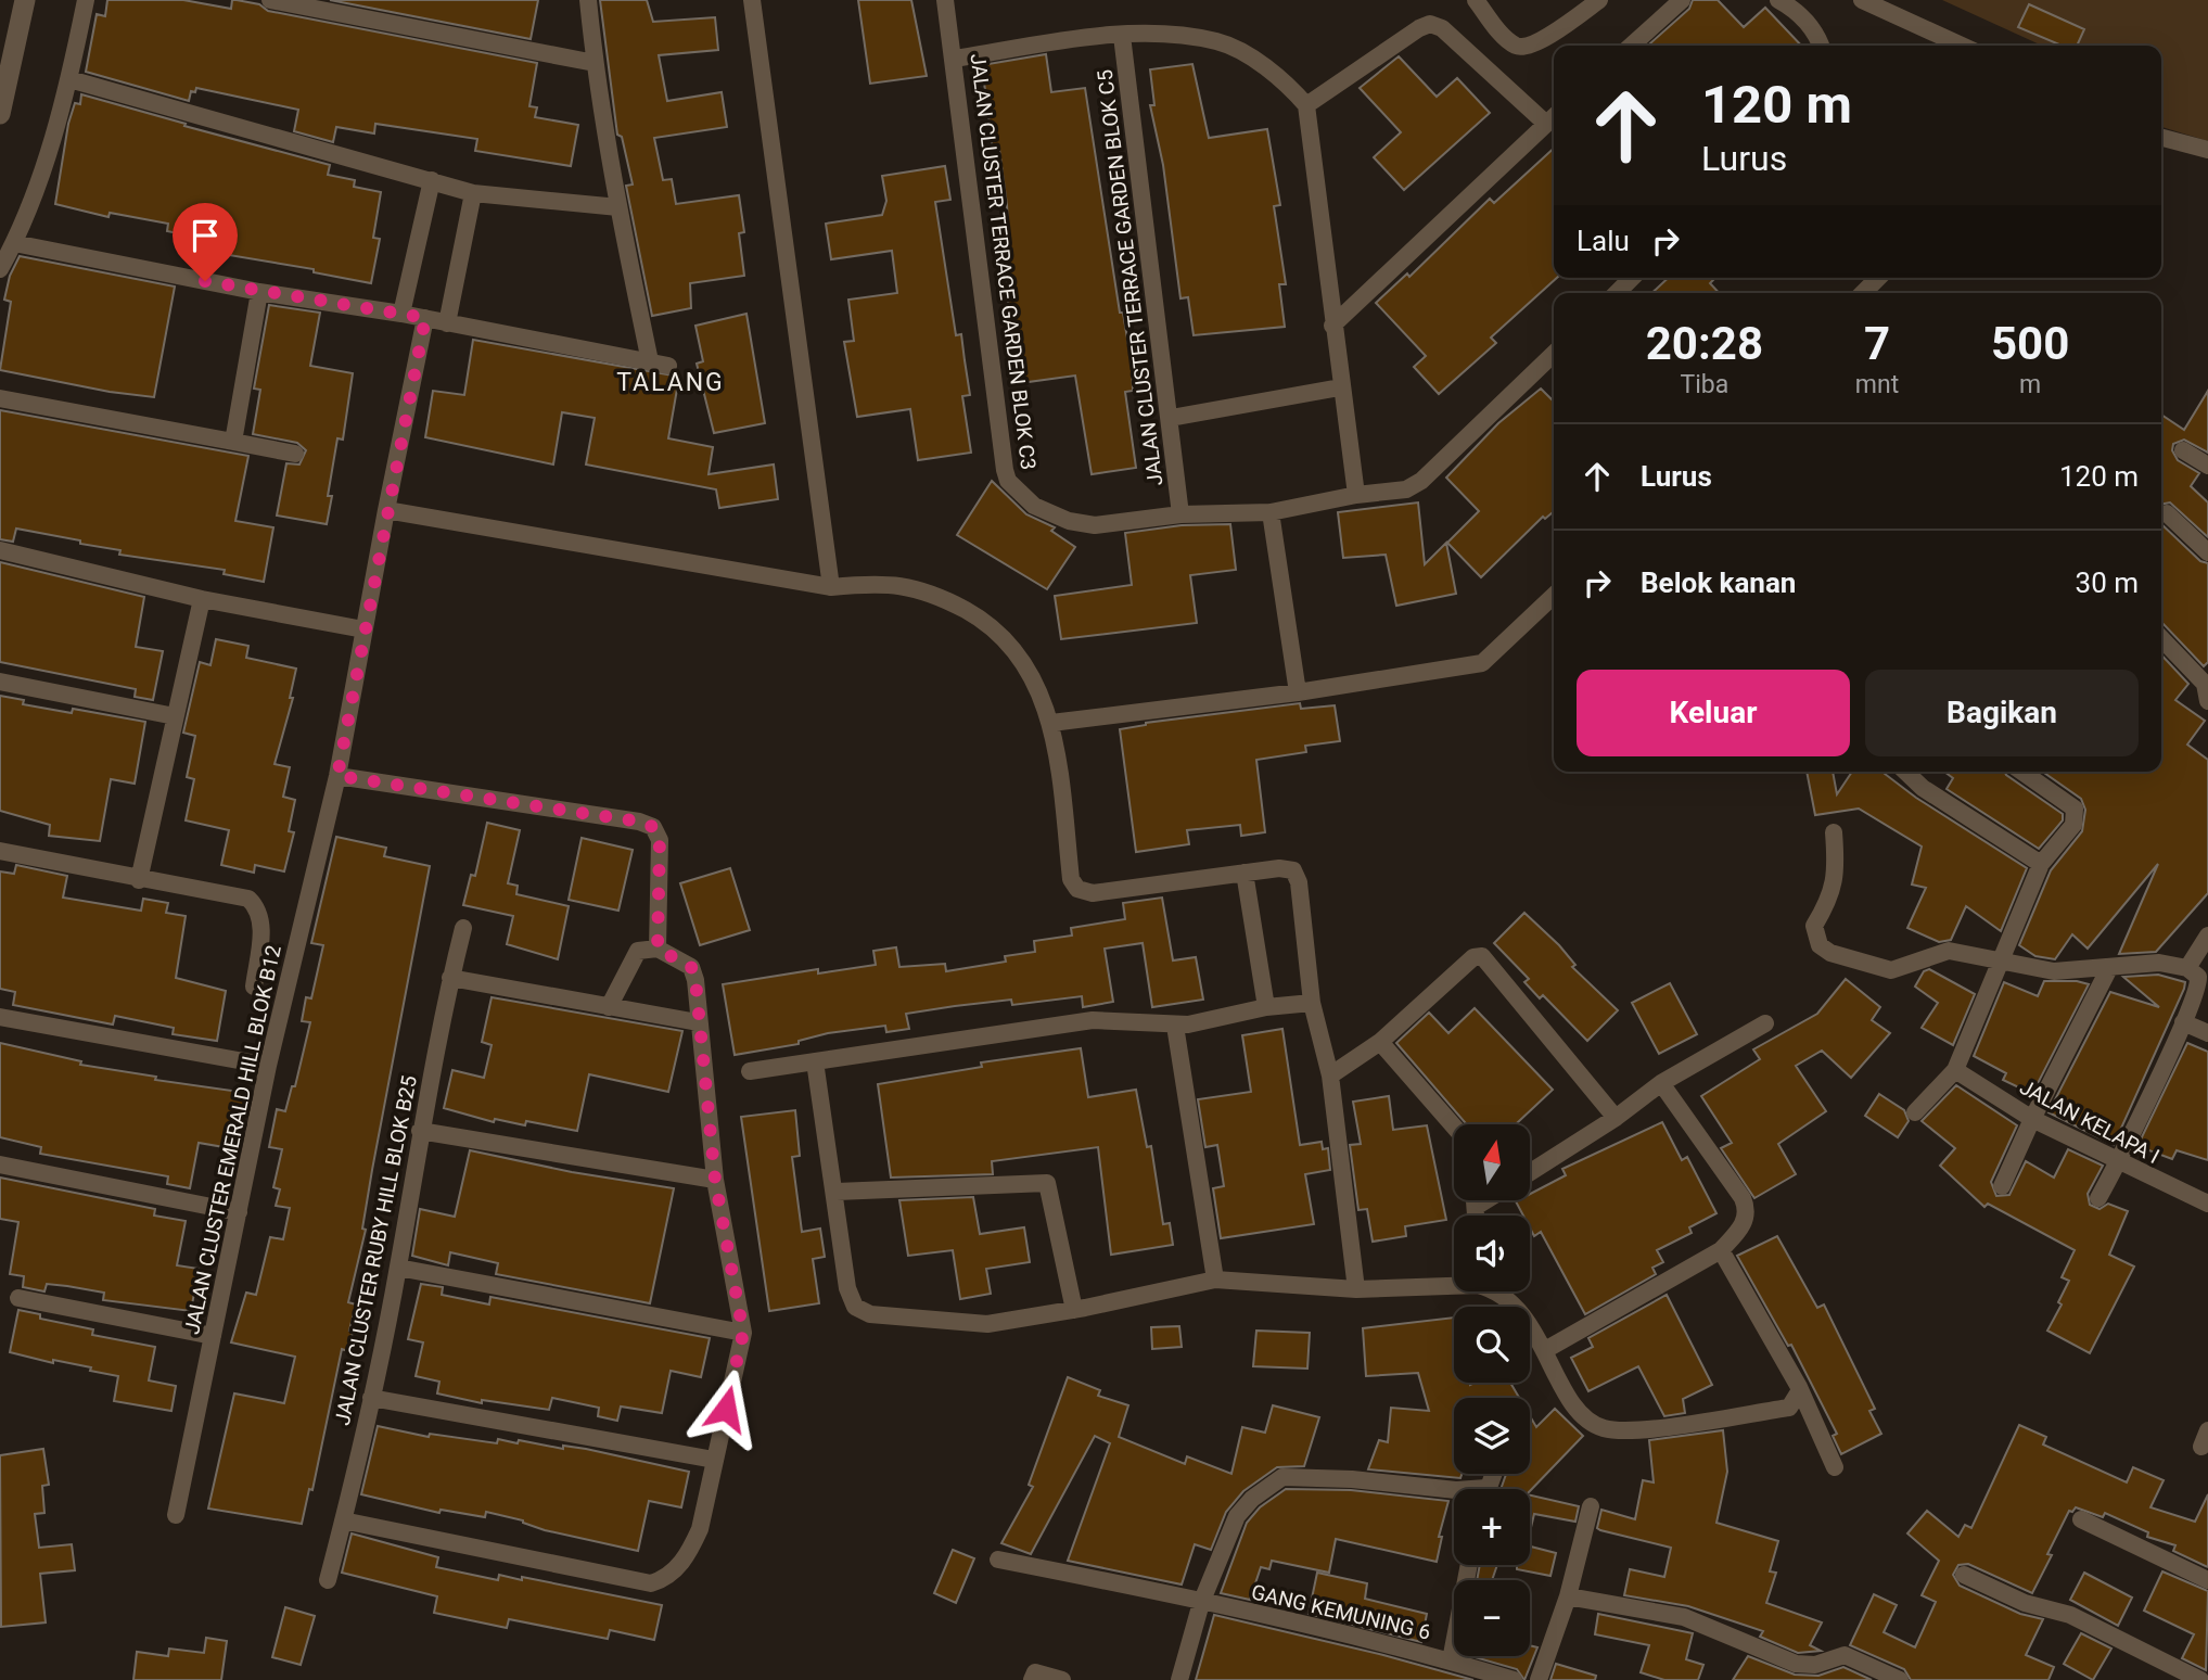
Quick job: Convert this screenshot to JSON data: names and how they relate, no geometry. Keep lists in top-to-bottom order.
{
  "streets": {
    "street": [
      "JALAN CLUSTER TERRACE GARDEN BLOK C3",
      "JALAN CLUSTER TERRACE GARDEN BLOK C5",
      "JALAN KELAPA I",
      "JALAN CLUSTER EMERALD HILL BLOK B12",
      "JALAN CLUSTER RUBY HILL BLOK B25",
      "GANG KEMUNING 6"
    ]
  },
  "crossings": [
    ["JALAN CLUSTER TERRACE GARDEN BLOK C3", "JALAN CLUSTER TERRACE GARDEN BLOK C5"]
  ],
  "districts": ["TALANG"],
  "north": "top",
  "page": {
    "turn": ["120 m", "Lurus"],
    "then": "Lalu",
    "eta": [
      "20:28",
      "Tiba",
      "7",
      "mnt",
      "500",
      "m"
    ],
    "list": [
      {
        "name": "Lurus",
        "value": "120 m"
      },
      {
        "name": "Belok kanan",
        "value": "30 m"
      }
    ],
    "buttons": ["Keluar", "Bagikan"],
    "map_buttons": ["+", "−"]
  }
}
